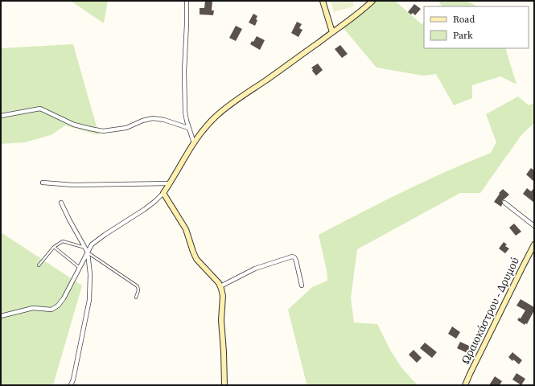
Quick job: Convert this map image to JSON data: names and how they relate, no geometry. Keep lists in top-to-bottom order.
{
  "streets": {
    "street": ["Ωραιοκάστρου - Δρυμού"]
  },
  "legend": ["Road", "Park"]
}
